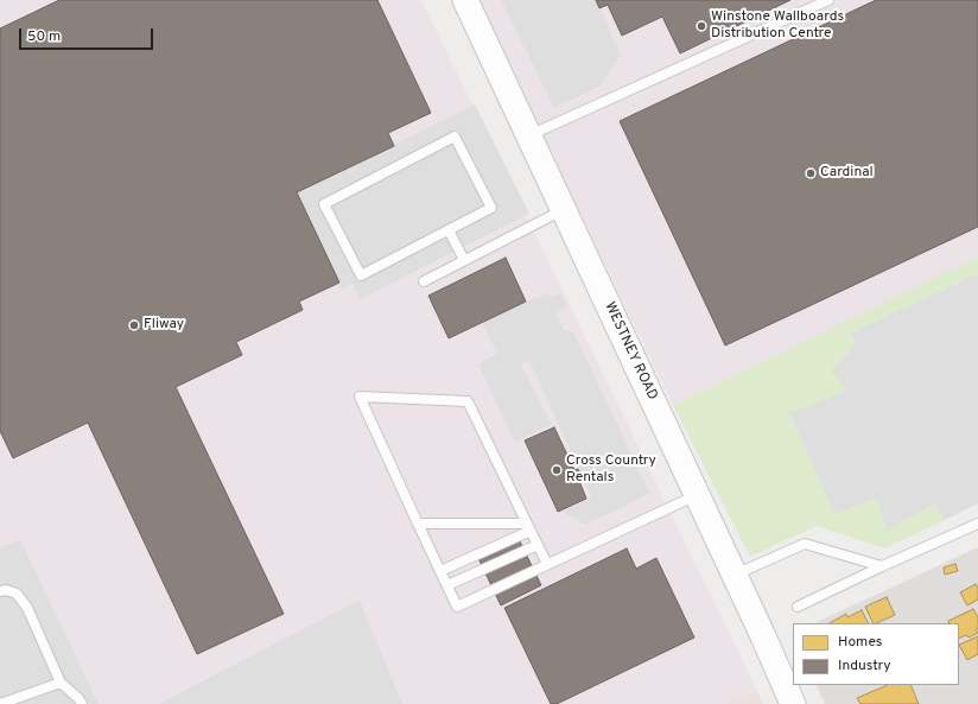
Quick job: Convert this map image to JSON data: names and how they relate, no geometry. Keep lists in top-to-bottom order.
{
  "streets": {
    "street": ["WESTNEY ROAD"]
  },
  "places": [
    "Winstone Wallboards Distribution Centre",
    "Cardinal",
    "Fliway",
    "Cross Country Rentals"
  ],
  "legend": ["Homes", "Industry"],
  "scale_bar": "50 m"
}
